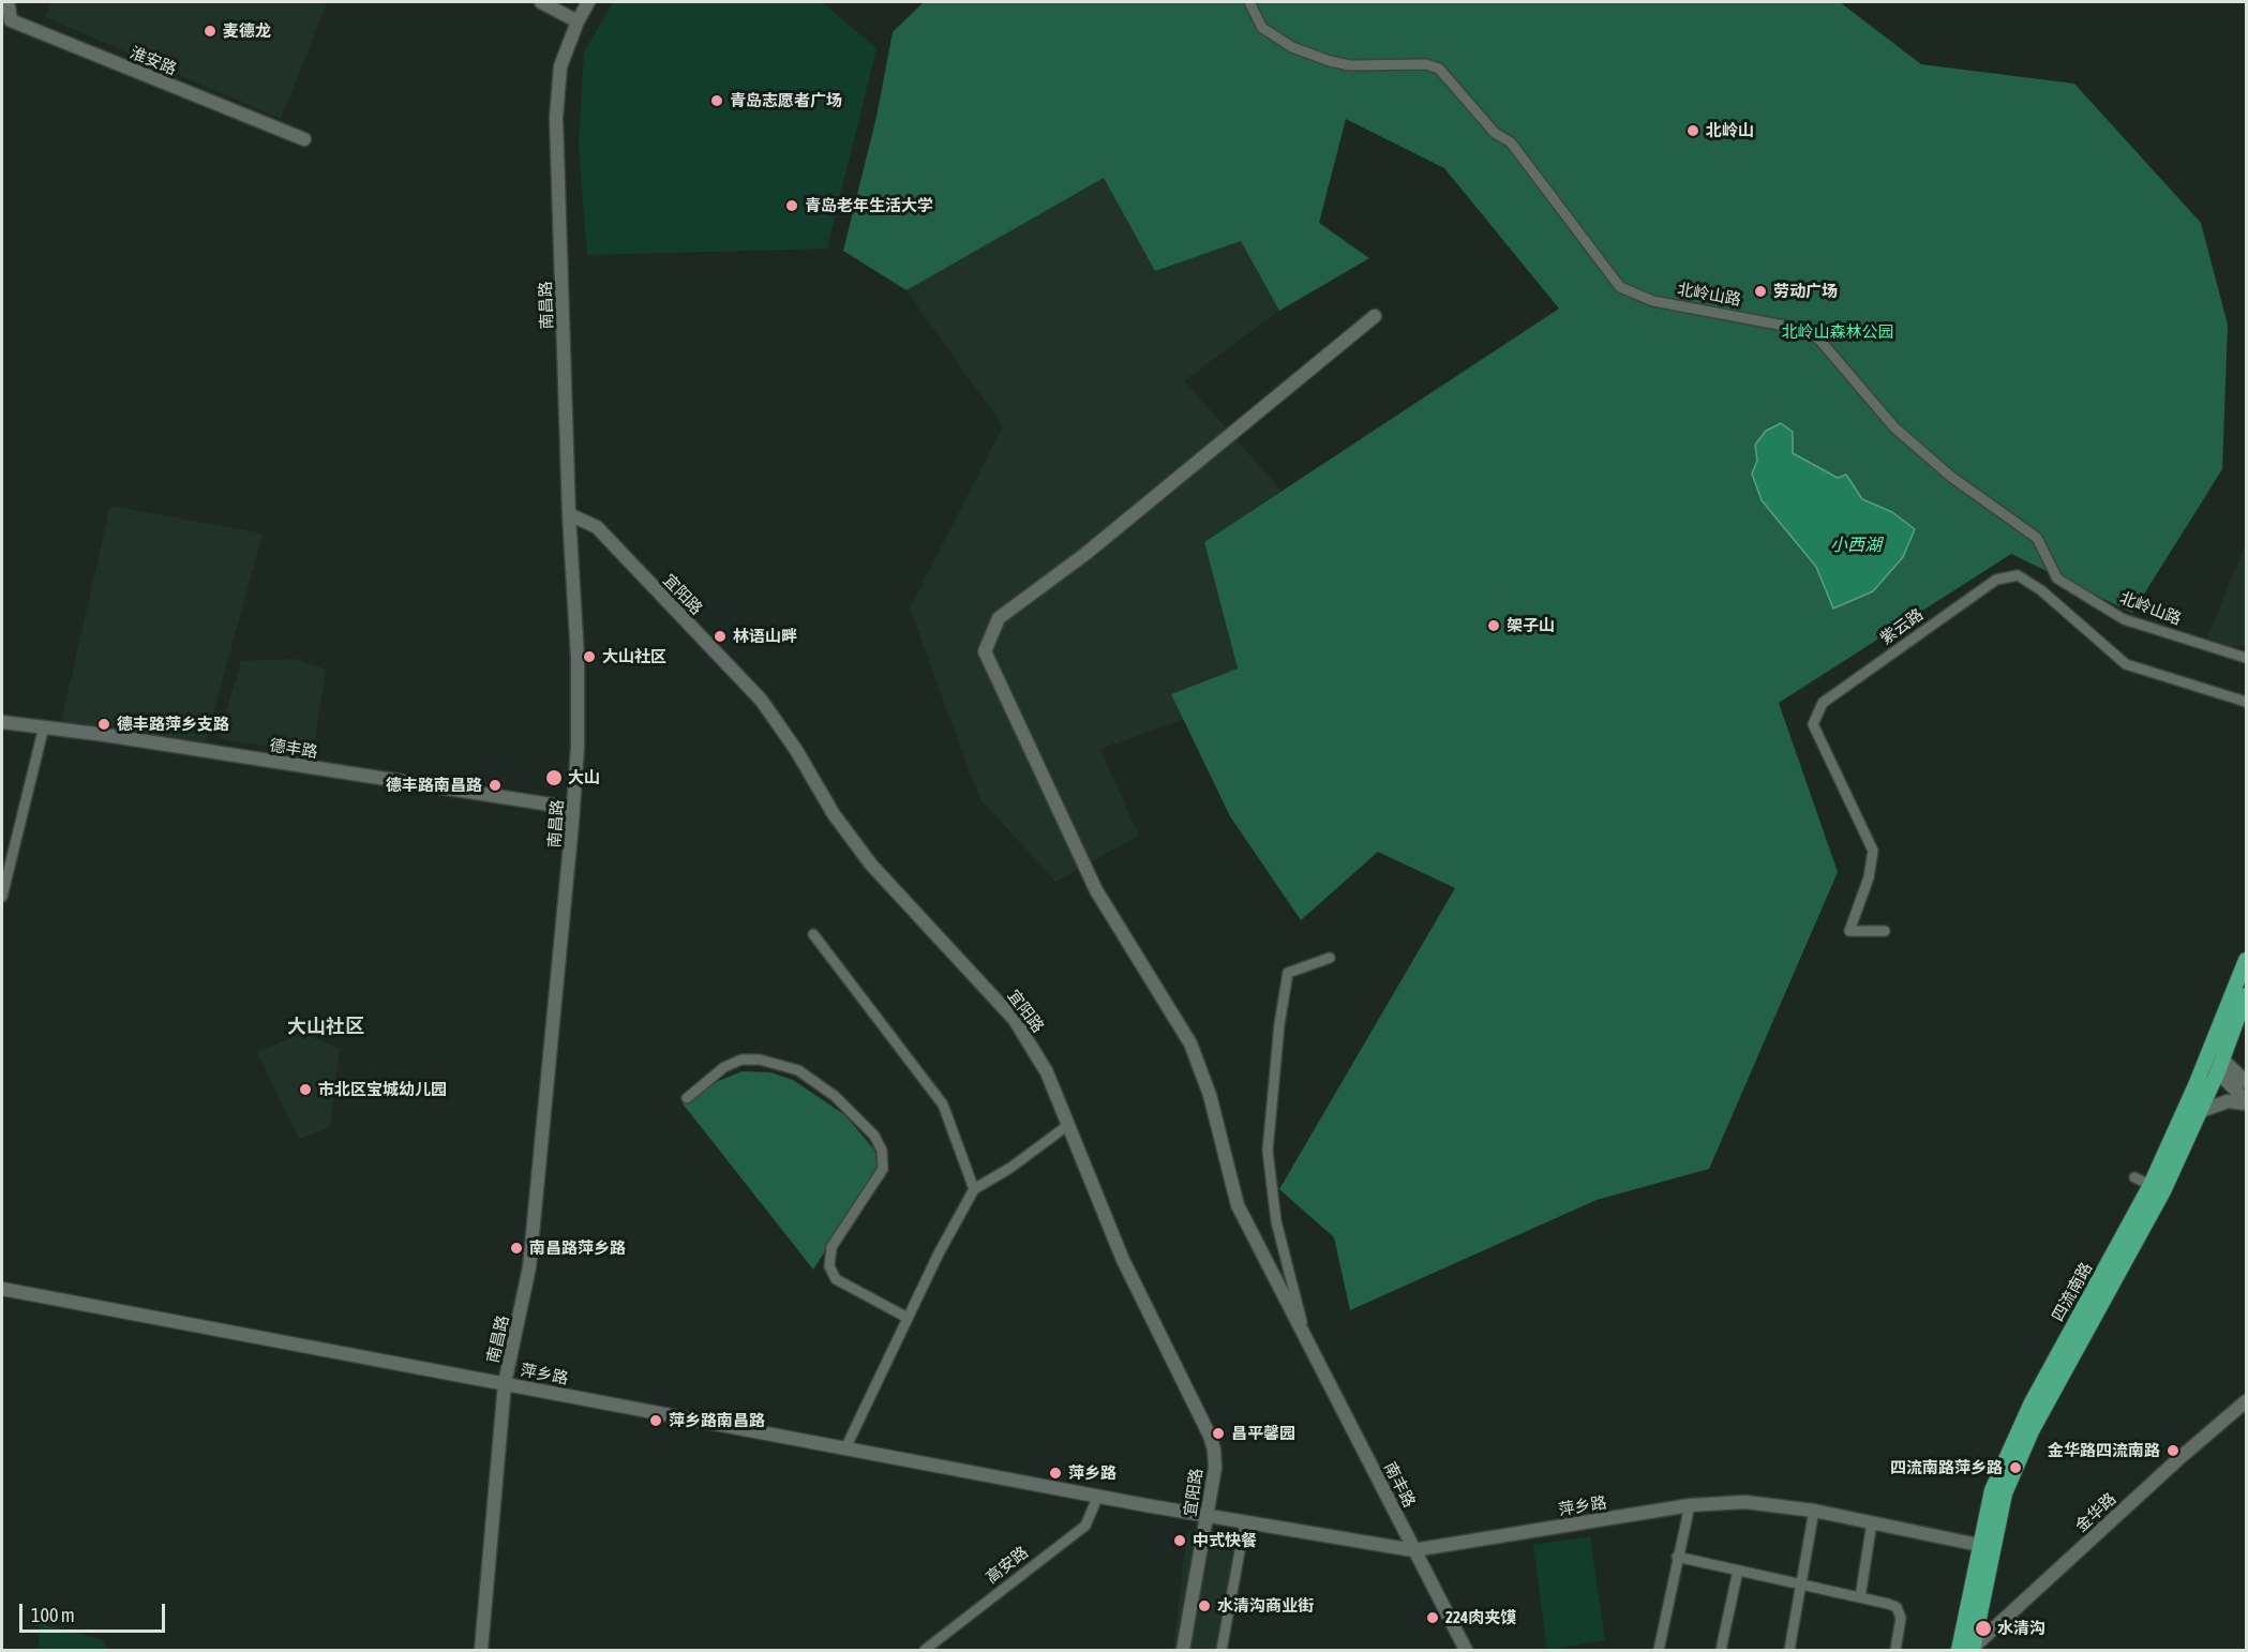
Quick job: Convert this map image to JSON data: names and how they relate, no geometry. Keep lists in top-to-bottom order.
{
  "streets": {
    "main road": [
      "淮安路",
      "南昌路",
      "宜阳路",
      "德丰路",
      "四流南路",
      "萍乡路",
      "南丰路",
      "金华路"
    ],
    "street": ["北岭山路", "紫云路", "高安路"]
  },
  "crossings": [
    ["南昌路", "宜阳路"],
    ["南昌路", "德丰路"],
    ["南昌路", "萍乡路"],
    ["宜阳路", "萍乡路"],
    ["四流南路", "萍乡路"],
    ["四流南路", "金华路"],
    ["萍乡路", "南丰路"],
    ["萍乡路", "高安路"]
  ],
  "districts": ["大山社区"],
  "water": ["小西湖"],
  "parks": ["北岭山森林公园"],
  "places": [
    "麦德龙",
    "青岛志愿者广场",
    "北岭山",
    "青岛老年生活大学",
    "劳动广场",
    "架子山",
    "林语山畔",
    "大山社区",
    "德丰路萍乡支路",
    "大山",
    "德丰路南昌路",
    "市北区宝城幼儿园",
    "南昌路萍乡路",
    "萍乡路南昌路",
    "昌平馨园",
    "金华路四流南路",
    "四流南路萍乡路",
    "萍乡路",
    "中式快餐",
    "水清沟商业街",
    "224肉夹馍",
    "水清沟"
  ],
  "scale_bar": "100 m"
}
